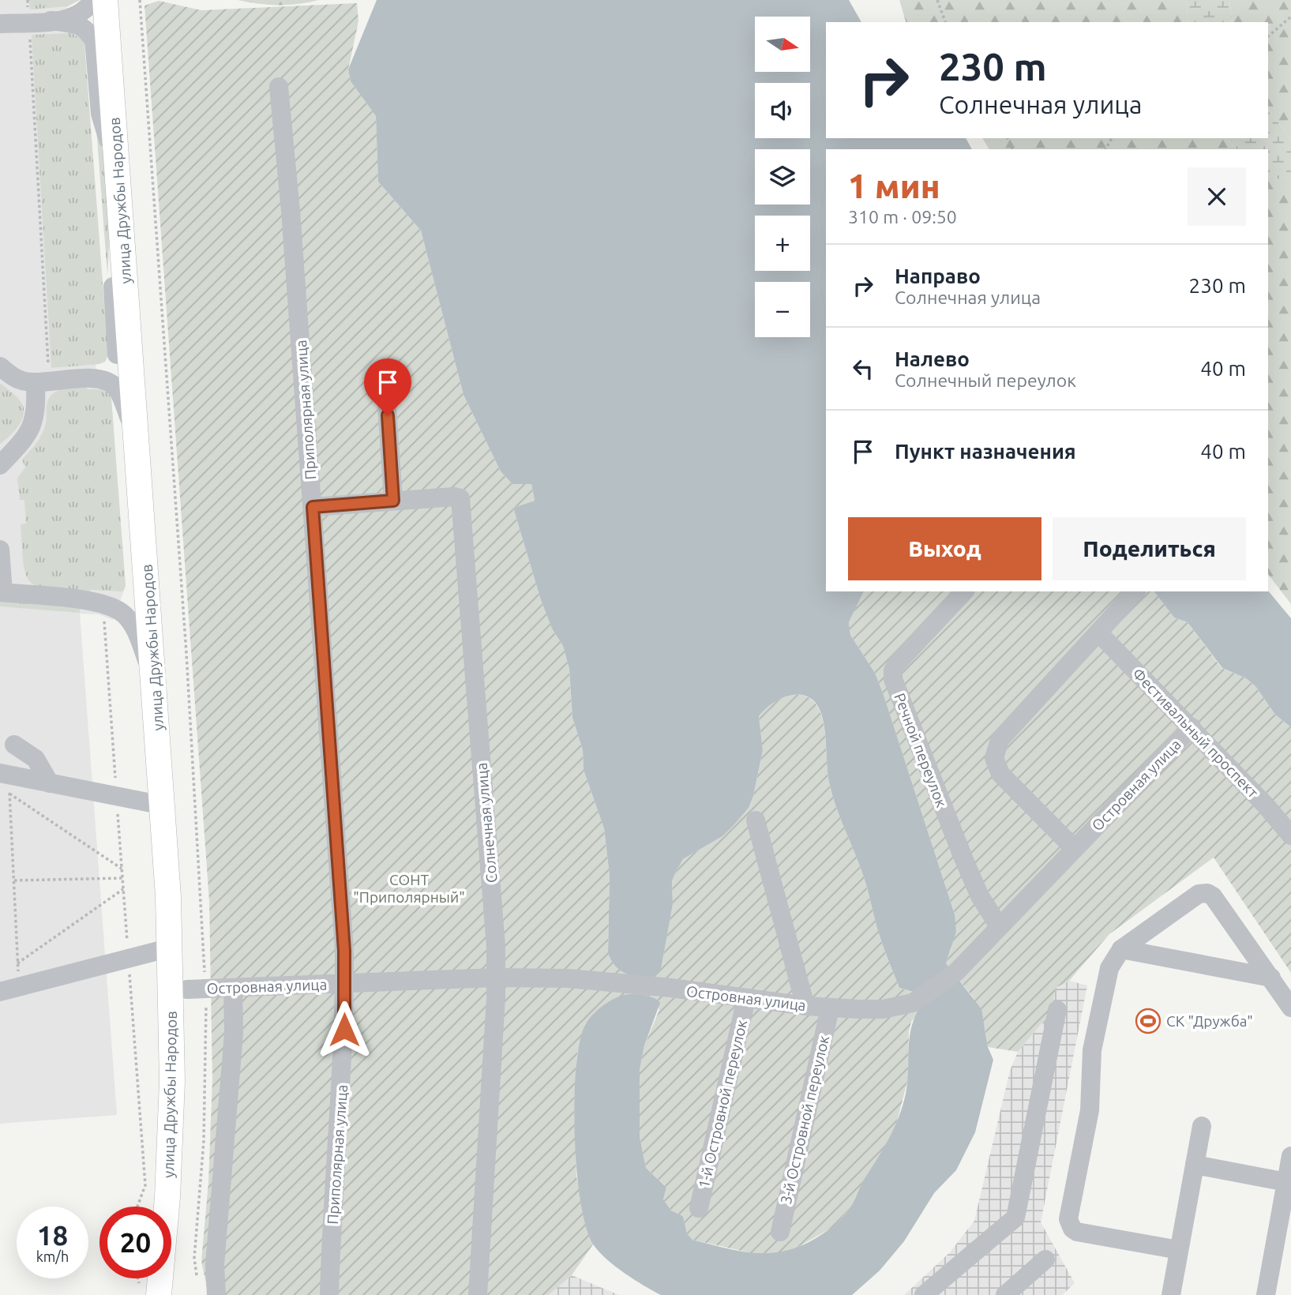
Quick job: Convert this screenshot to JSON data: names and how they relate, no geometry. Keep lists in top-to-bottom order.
{
  "streets": {
    "main road": ["улица Дружбы Народов"],
    "lane": [
      "Приполярная улица",
      "Фестивальный проспект",
      "Речной переулок",
      "Островная улица",
      "Солнечная улица",
      "1-й Островной переулок",
      "3-й Островной переулок"
    ]
  },
  "crossings": [
    ["улица Дружбы Народов", "Островная улица"],
    ["Приполярная улица", "Островная улица"],
    ["Приполярная улица", "Солнечная улица"],
    ["Фестивальный проспект", "Островная улица"],
    ["Речной переулок", "Островная улица"],
    ["Островная улица", "Солнечная улица"],
    ["Островная улица", "1-й Островной переулок"],
    ["Островная улица", "3-й Островной переулок"]
  ],
  "parks": ["СОНТ \"Приполярный\""],
  "places": {
    "sports": ["СК \"Дружба\""]
  },
  "north": "right",
  "page": {
    "map_buttons": ["+", "−"],
    "turn": ["230 m", "Солнечная улица"],
    "heading": ["1 мин", "310 m · 09:50"],
    "list": [
      {
        "name": "Направо",
        "note": "Солнечная улица",
        "value": "230 m"
      },
      {
        "name": "Налево",
        "note": "Солнечный переулок",
        "value": "40 m"
      },
      {
        "name": "Пункт назначения",
        "value": "40 m"
      }
    ],
    "buttons": ["Выход", "Поделиться"],
    "speed": "18 km/h",
    "limit": "20"
  }
}
